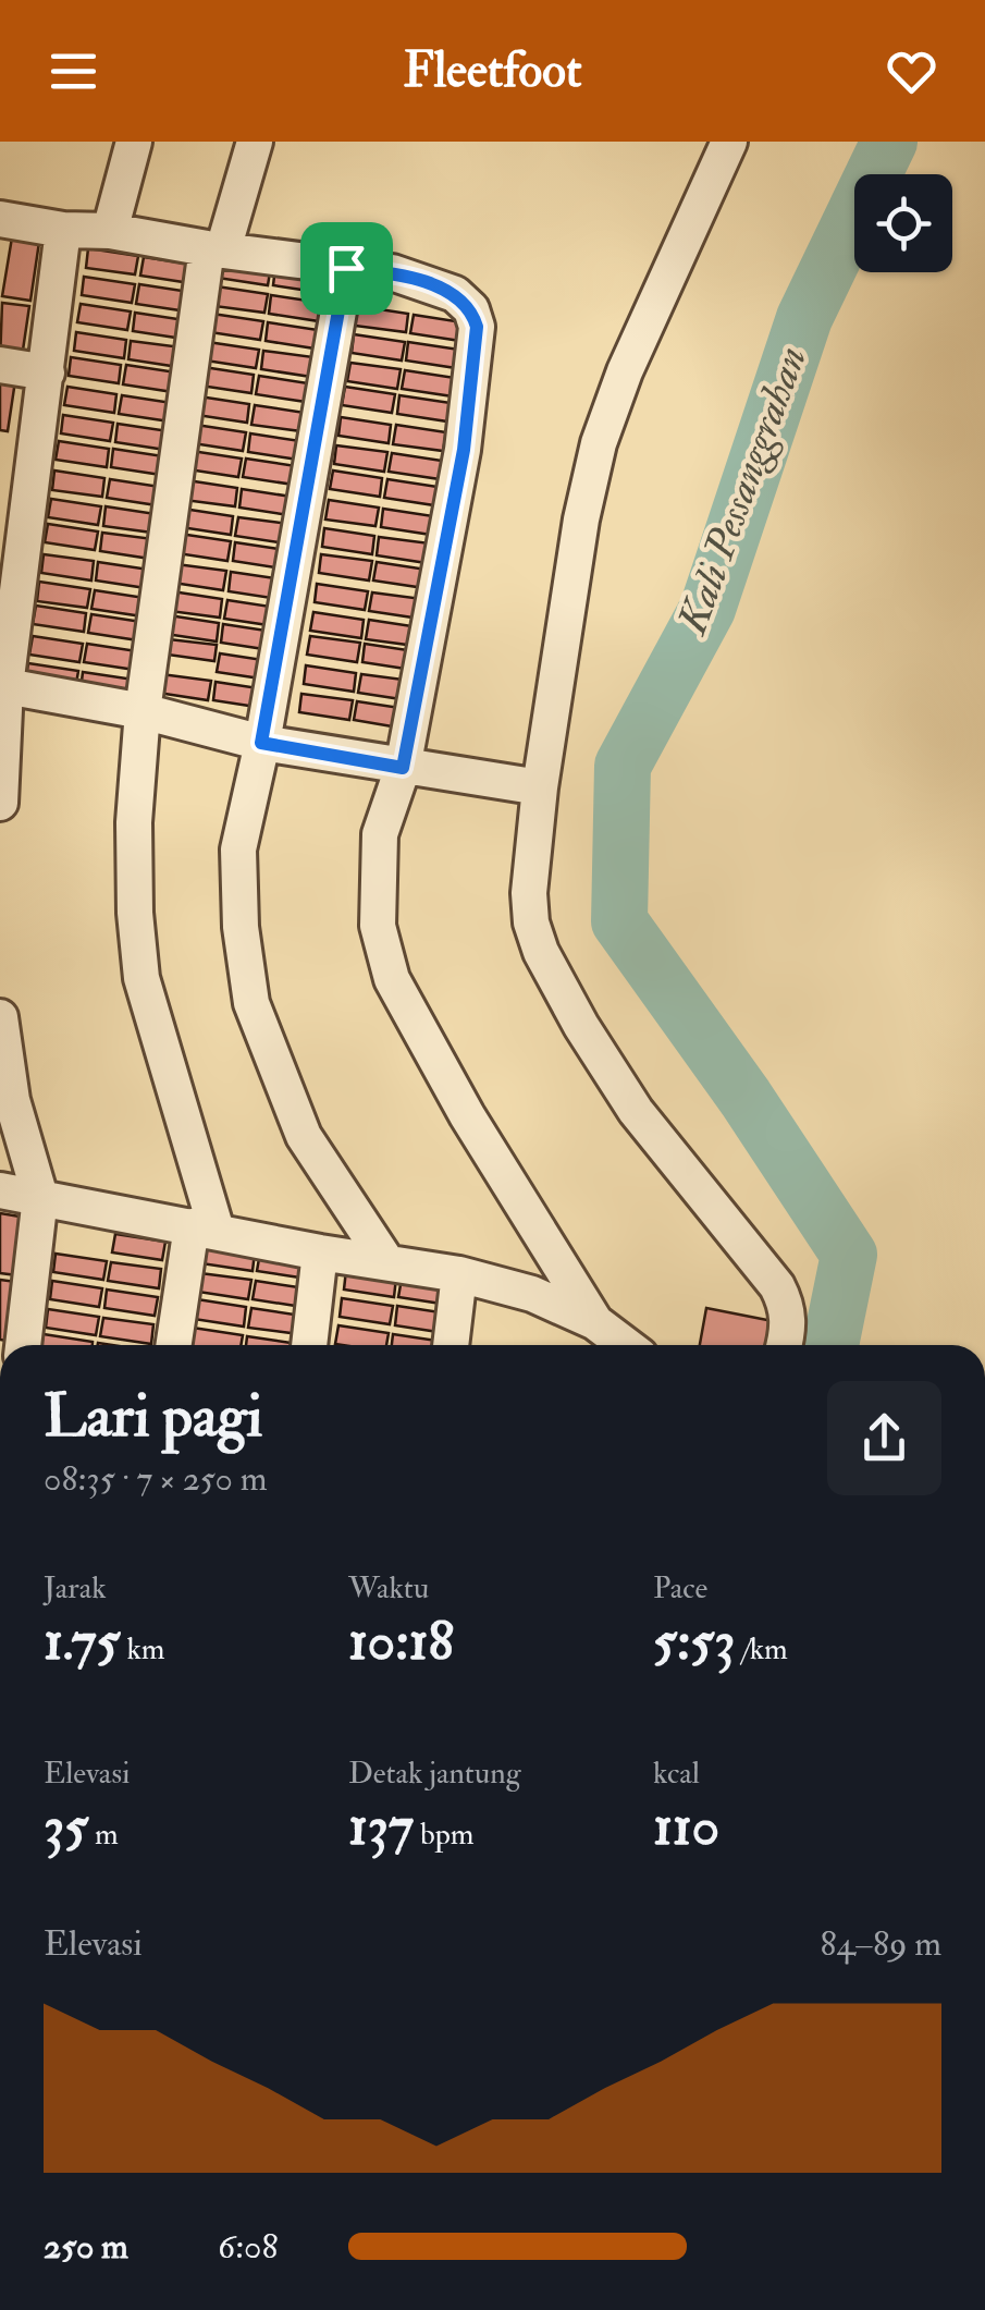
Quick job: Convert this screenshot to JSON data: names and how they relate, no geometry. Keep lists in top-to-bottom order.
{
  "water": ["Kali Pessanggrahan"],
  "page": {
    "header": "Fleetfoot",
    "heading": ["Lari pagi", "08:35 · 7 × 250 m"],
    "stats": [
      ["Jarak", "1.75 km"],
      ["Waktu", "10:18"],
      ["Pace", "5:53 /km"],
      ["Elevasi", "35 m"],
      ["Detak jantung", "137 bpm"],
      ["kcal", "110"]
    ],
    "chart": ["Elevasi", "84–89 m"],
    "list": [
      {
        "name": "250 m",
        "note": "6:08"
      }
    ]
  }
}
